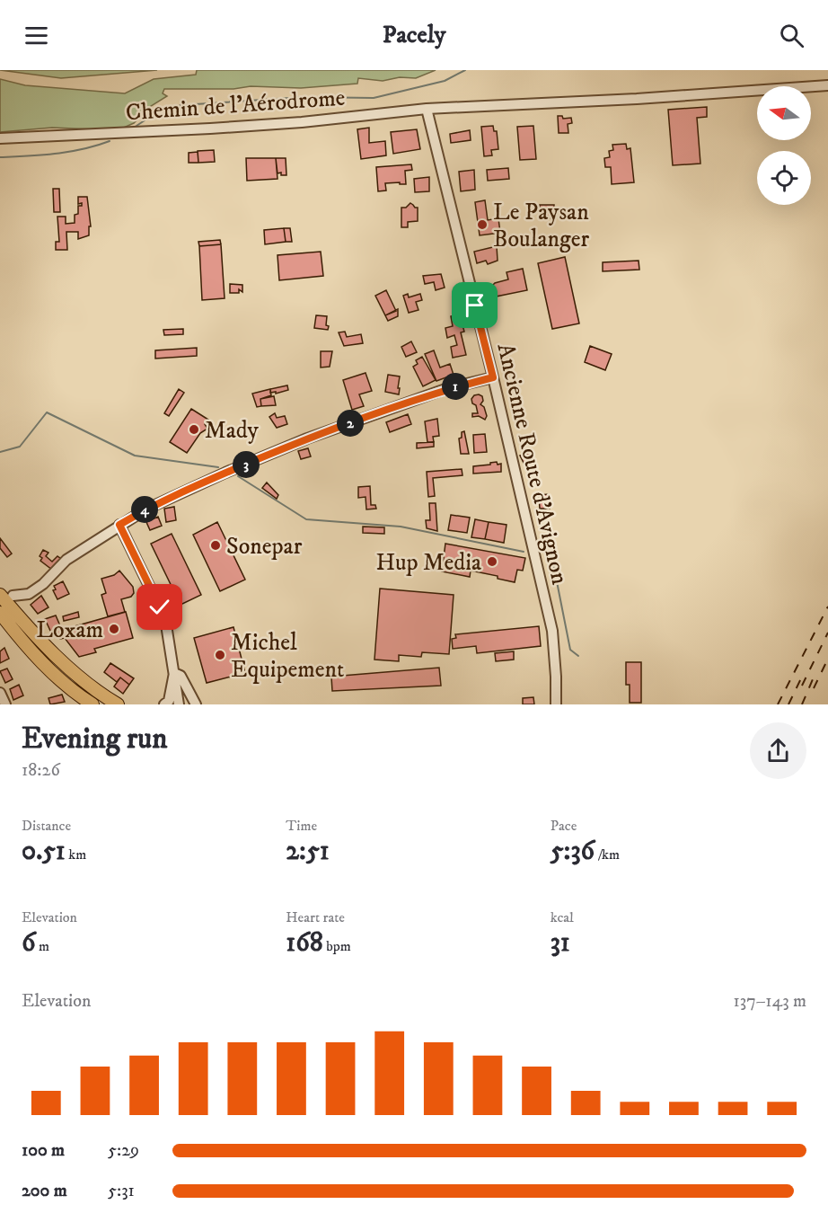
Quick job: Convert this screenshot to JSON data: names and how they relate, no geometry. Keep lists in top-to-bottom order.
{
  "streets": {
    "street": ["Chemin de l'Aérodrome", "Ancienne Route d'Avignon"]
  },
  "crossings": [
    ["Chemin de l'Aérodrome", "Ancienne Route d'Avignon"]
  ],
  "places": [
    "Le Paysan Boulanger",
    "Mady",
    "Sonepar",
    "Hup Media",
    "Loxam",
    "Michel Equipement"
  ],
  "north": "left",
  "page": {
    "header": "Pacely",
    "pins": [
      "1",
      "2",
      "3",
      "4"
    ],
    "heading": ["Evening run", "18:26"],
    "stats": [
      ["Distance", "0.51 km"],
      ["Time", "2:51"],
      ["Pace", "5:36 /km"],
      ["Elevation", "6 m"],
      ["Heart rate", "168 bpm"],
      ["kcal", "31"]
    ],
    "chart": ["Elevation", "137–143 m"],
    "list": [
      {
        "name": "100 m",
        "note": "5:29"
      },
      {
        "name": "200 m",
        "note": "5:31"
      }
    ]
  }
}
